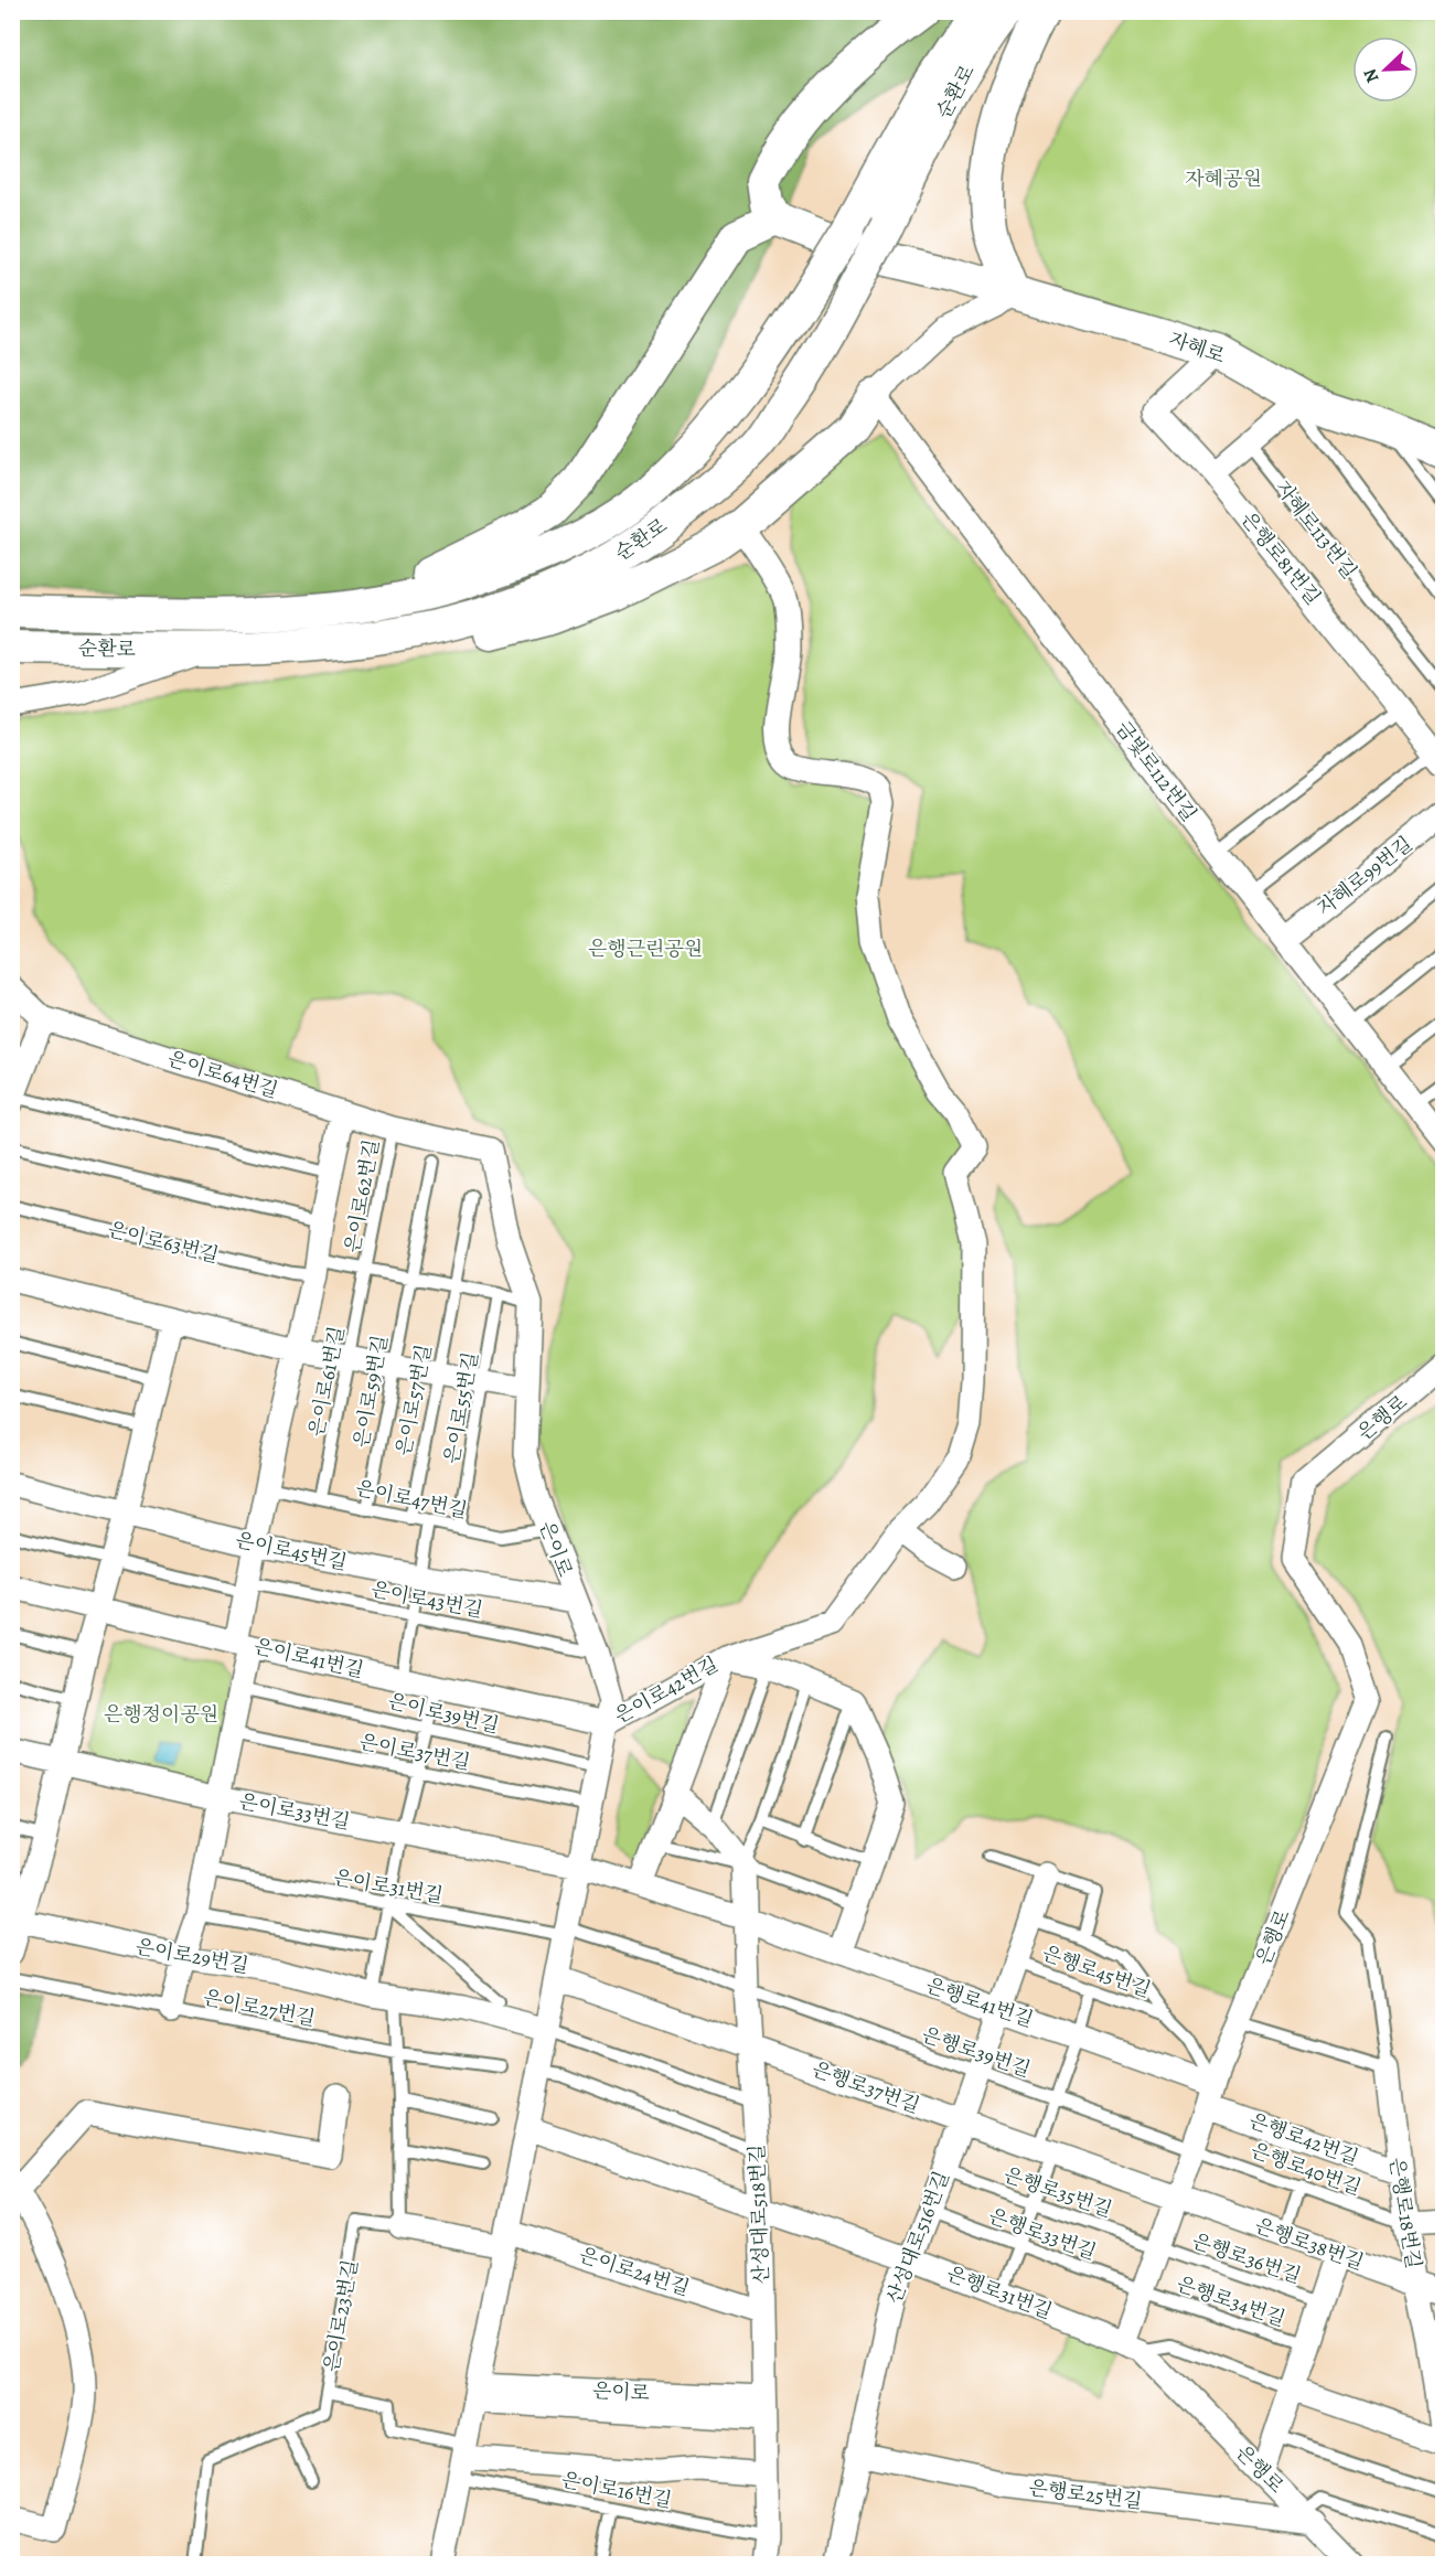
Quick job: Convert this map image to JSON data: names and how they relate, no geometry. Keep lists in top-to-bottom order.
{
  "streets": {
    "main road": ["순환로", "자혜로"],
    "street": [
      "은행로81번길",
      "금빛로112번길",
      "자혜로99번길",
      "은이로64번길",
      "은행로",
      "은이로",
      "은이로45번길",
      "은이로41번길",
      "은이로42번길",
      "은이로33번길",
      "은이로29번길",
      "은행로41번길",
      "은행로37번길",
      "은행로42번길",
      "은행로18번길",
      "산성대로518번길",
      "산성대로516번길",
      "은행로38번길",
      "은이로24번길",
      "은행로31번길",
      "은이로23번길",
      "은행로25번길"
    ],
    "lane": [
      "자혜로113번길",
      "은이로62번길",
      "은이로63번길",
      "은이로61번길",
      "은이로59번길",
      "은이로57번길",
      "은이로55번길",
      "은이로47번길",
      "은이로43번길",
      "은이로39번길",
      "은이로37번길",
      "은이로31번길",
      "은행로45번길",
      "은이로27번길",
      "은행로39번길",
      "은행로40번길",
      "은행로35번길",
      "은행로33번길",
      "은행로36번길",
      "은행로34번길",
      "은이로16번길"
    ]
  },
  "crossings": [
    ["자혜로", "은행로81번길"],
    ["은행로81번길", "금빛로112번길"],
    ["금빛로112번길", "자혜로99번길"],
    ["은이로64번길", "은이로62번길"],
    ["은이로64번길", "은이로"],
    ["은이로62번길", "은이로61번길"],
    ["은이로61번길", "은이로47번길"],
    ["은이로59번길", "은이로47번길"],
    ["은이로57번길", "은이로47번길"],
    ["은이로55번길", "은이로47번길"],
    ["은행로", "은행로45번길"],
    ["은행로", "은행로41번길"],
    ["은행로", "은행로39번길"],
    ["은행로", "은행로37번길"],
    ["은행로", "은행로42번길"],
    ["은행로", "은행로40번길"],
    ["은행로", "은행로35번길"],
    ["은행로", "은행로33번길"],
    ["은행로", "은행로38번길"],
    ["은행로", "은행로36번길"],
    ["은행로", "은행로31번길"],
    ["은행로", "은행로34번길"],
    ["은행로", "은행로25번길"],
    ["은이로47번길", "은이로"],
    ["은이로", "은이로45번길"],
    ["은이로", "은이로43번길"],
    ["은이로", "은이로41번길"],
    ["은이로", "은이로42번길"],
    ["은이로", "은이로39번길"],
    ["은이로", "은이로37번길"],
    ["은이로", "은이로33번길"],
    ["은이로", "은이로31번길"],
    ["은이로", "은이로29번길"],
    ["은이로", "은행로37번길"],
    ["은이로", "은이로24번길"],
    ["은이로", "은이로23번길"],
    ["은이로", "은이로16번길"],
    ["은이로41번길", "은이로42번길"],
    ["은이로42번길", "산성대로518번길"],
    ["은행로45번길", "은행로41번길"],
    ["은행로45번길", "은행로42번길"],
    ["은행로45번길", "산성대로516번길"],
    ["은행로41번길", "은행로42번길"],
    ["은행로41번길", "산성대로518번길"],
    ["은행로41번길", "산성대로516번길"],
    ["은행로39번길", "은행로40번길"],
    ["은행로39번길", "산성대로518번길"],
    ["은행로39번길", "산성대로516번길"],
    ["은행로37번길", "산성대로518번길"],
    ["은행로37번길", "산성대로516번길"],
    ["은행로37번길", "은행로38번길"],
    ["은행로42번길", "은행로18번길"],
    ["은행로40번길", "은행로18번길"],
    ["은행로35번길", "산성대로516번길"],
    ["은행로35번길", "은행로36번길"],
    ["은행로18번길", "은행로38번길"],
    ["산성대로518번길", "은이로24번길"],
    ["산성대로518번길", "은행로31번길"],
    ["산성대로518번길", "은이로16번길"],
    ["은행로33번길", "산성대로516번길"],
    ["은행로33번길", "은행로34번길"],
    ["산성대로516번길", "은행로31번길"],
    ["산성대로516번길", "은행로25번길"],
    ["은이로24번길", "은이로23번길"],
    ["은이로23번길", "은이로16번길"]
  ],
  "parks": ["자혜공원", "은행근린공원", "은행정이공원"],
  "north": "bottom left"
}
